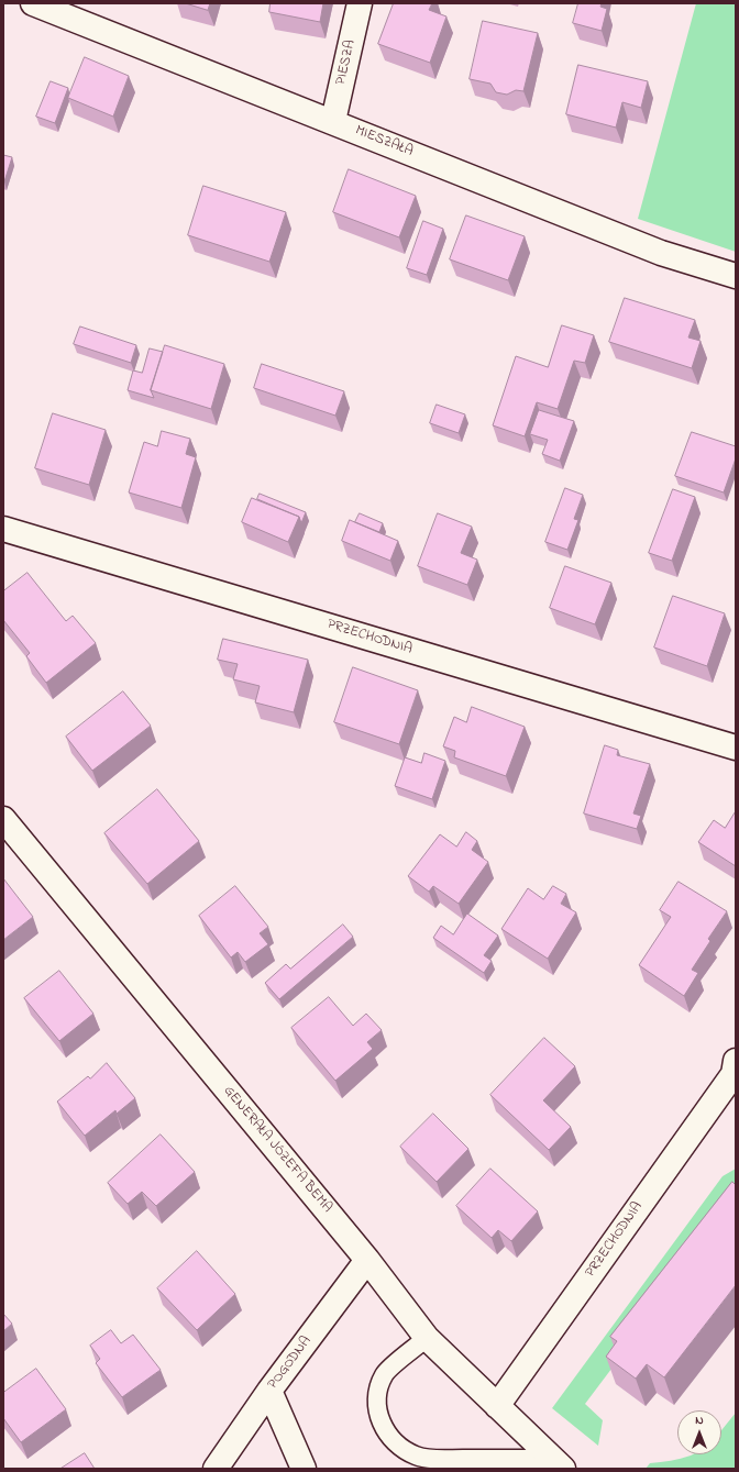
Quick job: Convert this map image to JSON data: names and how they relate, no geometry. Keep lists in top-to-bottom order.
{
  "streets": {
    "street": [
      "PIESZA",
      "MIESZAŁA",
      "PRZECHODNIA",
      "GENERAŁA JÓZEFA BEMA",
      "POGODNA"
    ]
  },
  "crossings": [
    ["PIESZA", "MIESZAŁA"],
    ["PRZECHODNIA", "GENERAŁA JÓZEFA BEMA"],
    ["GENERAŁA JÓZEFA BEMA", "POGODNA"]
  ],
  "north": "top"
}
